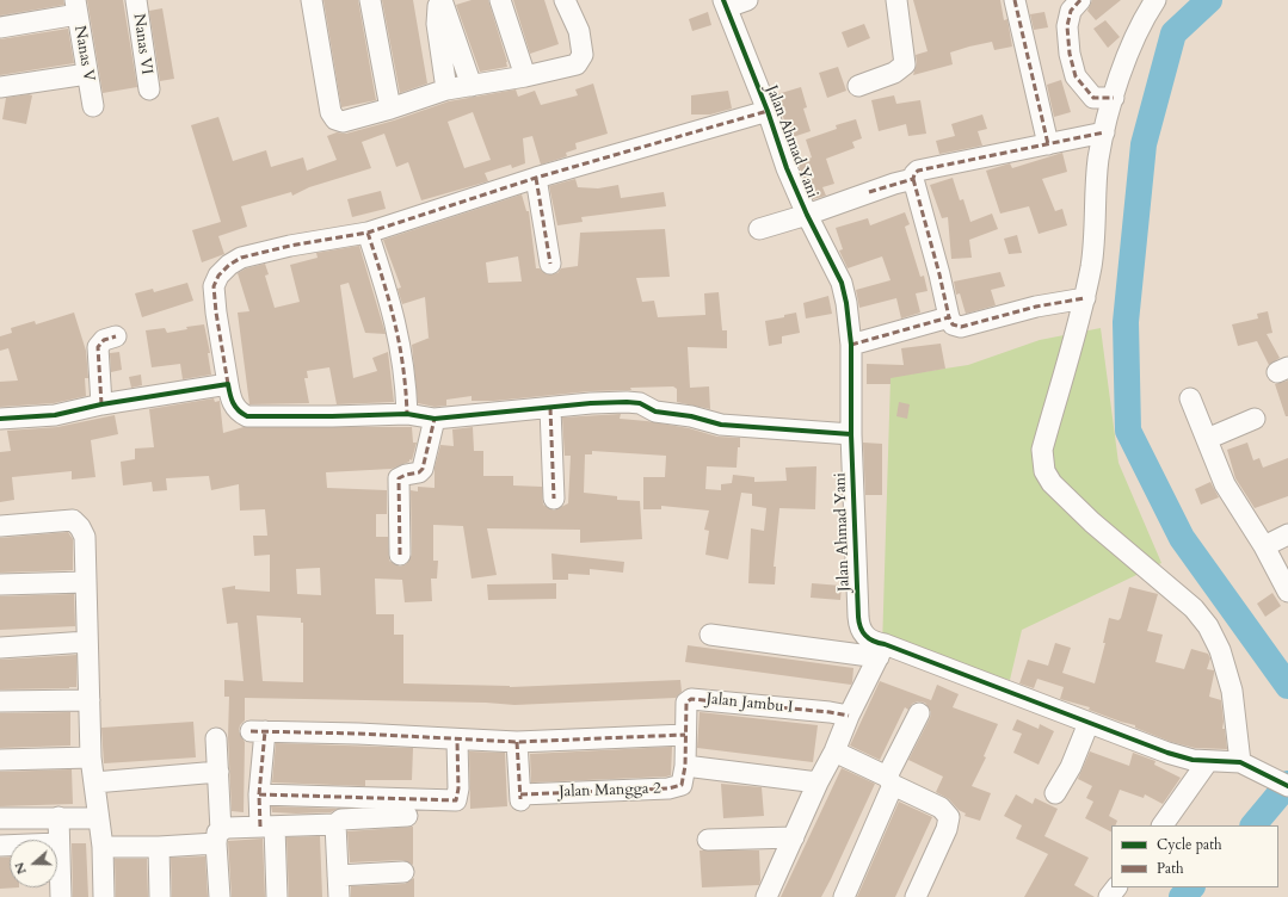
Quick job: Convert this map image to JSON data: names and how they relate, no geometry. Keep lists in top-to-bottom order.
{
  "streets": {
    "street": [
      "Nanas VI",
      "Nanas V",
      "Jalan Ahmad Yani",
      "Jalan Jambu I",
      "Jalan Mangga 2"
    ]
  },
  "crossings": [
    ["Jalan Jambu I", "Jalan Mangga 2"]
  ],
  "legend": ["Cycle path", "Path"],
  "north": "left"
}
